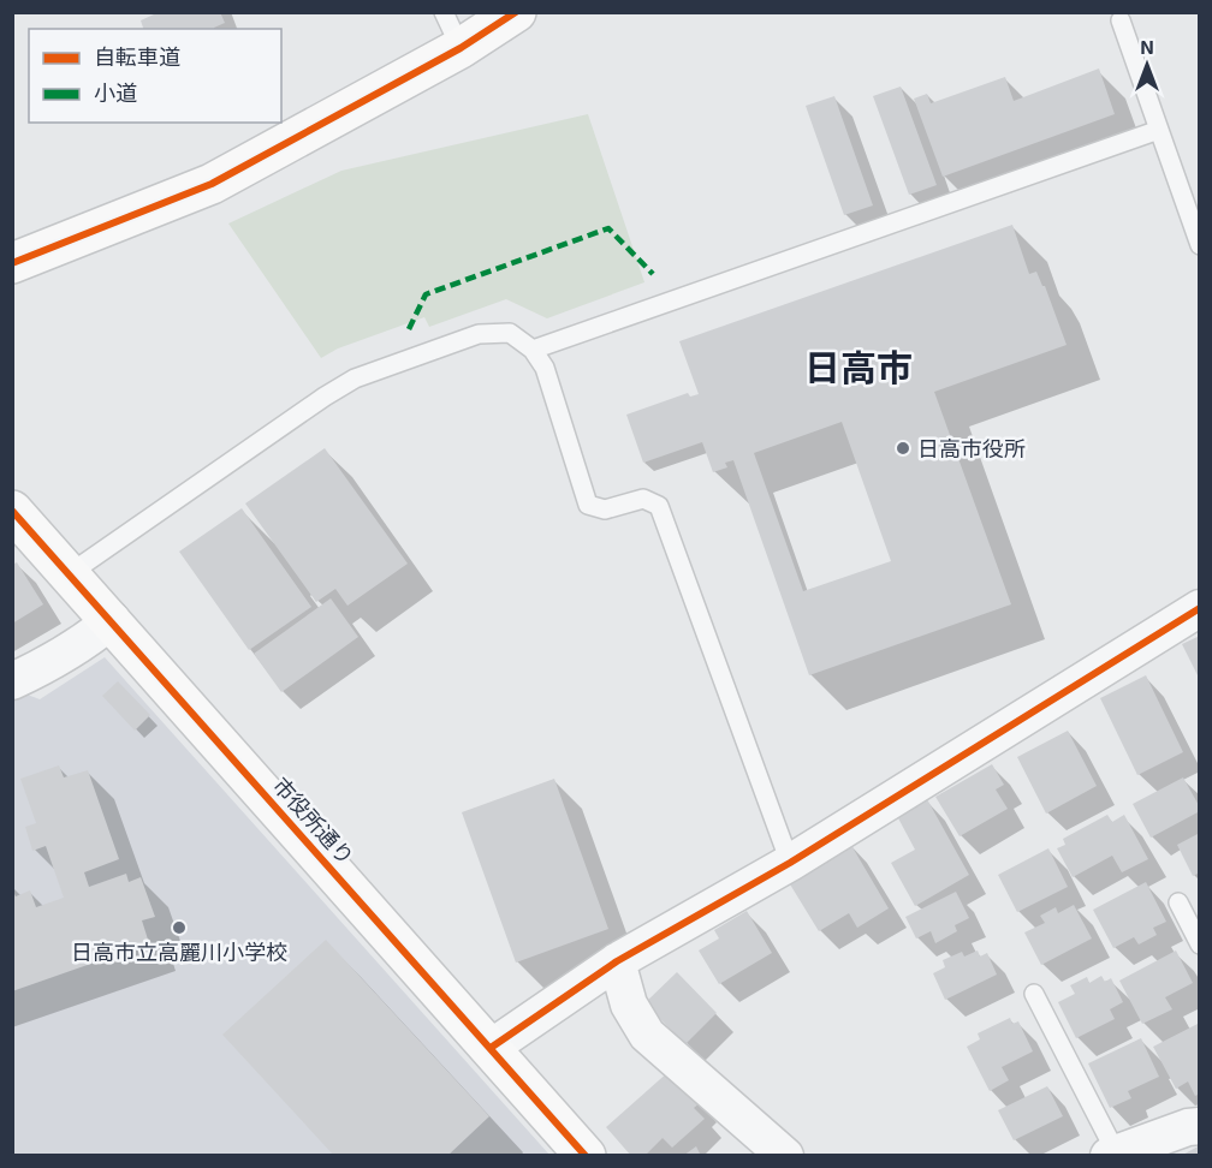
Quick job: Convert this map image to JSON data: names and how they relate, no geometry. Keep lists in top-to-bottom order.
{
  "streets": {
    "street": ["市役所通り"]
  },
  "districts": ["日高市"],
  "places": ["日高市役所", "日高市立高麗川小学校"],
  "legend": ["自転車道", "小道"],
  "north": "top"
}
